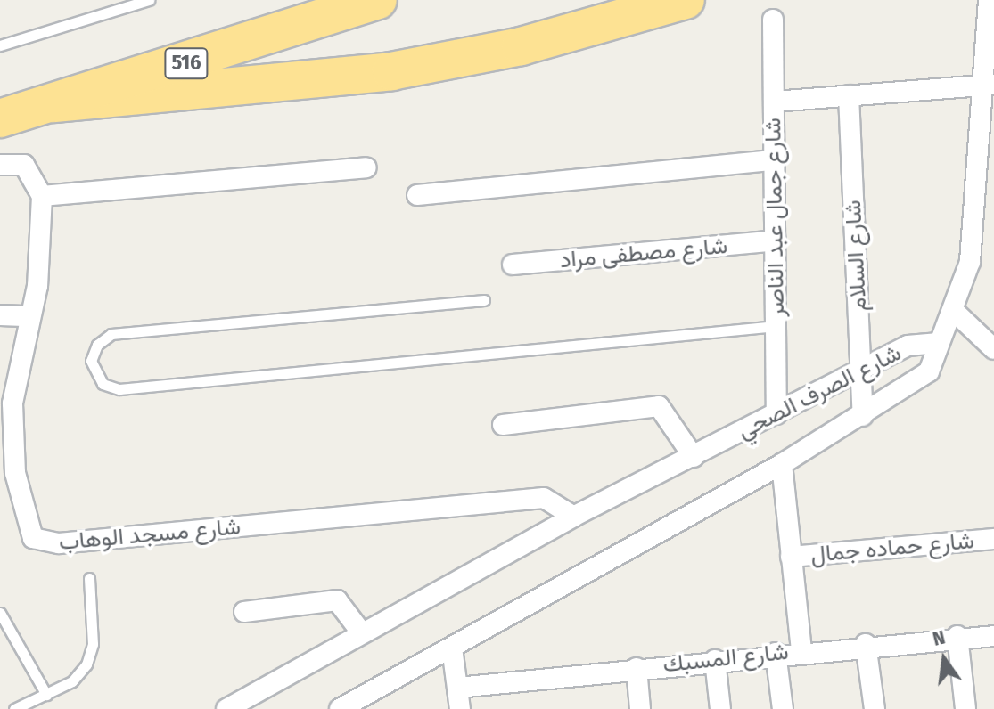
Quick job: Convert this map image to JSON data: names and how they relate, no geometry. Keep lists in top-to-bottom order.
{
  "streets": {
    "highway": ["516"],
    "street": [
      "شارع جمال عبد الناصر",
      "شارع مصطفى مراد",
      "شارع السلام",
      "شارع الصرف الصحي",
      "شارع مسجد الوهاب",
      "شارع حماده جمال",
      "شارع المسبك"
    ]
  },
  "crossings": [
    ["شارع جمال عبد الناصر", "شارع مصطفى مراد"],
    ["شارع جمال عبد الناصر", "شارع الصرف الصحي"],
    ["شارع السلام", "شارع الصرف الصحي"],
    ["شارع الصرف الصحي", "شارع مسجد الوهاب"]
  ],
  "north": "top"
}
